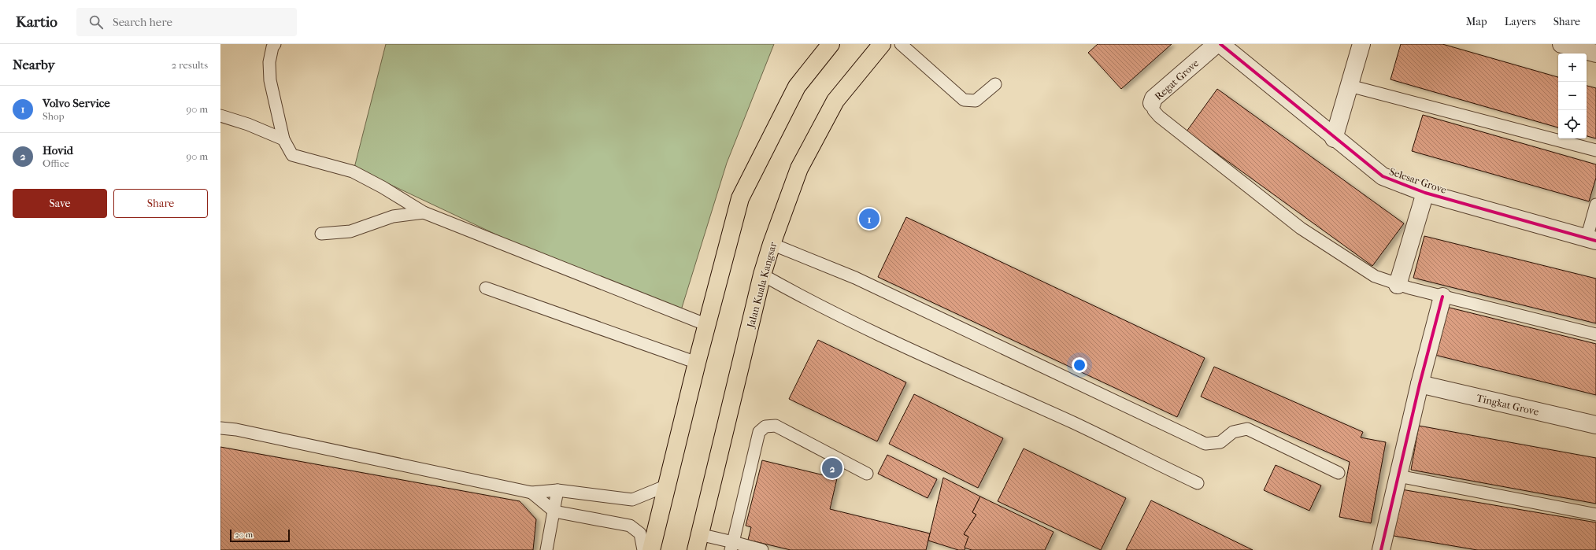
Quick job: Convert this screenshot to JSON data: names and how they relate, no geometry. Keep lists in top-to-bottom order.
{
  "streets": {
    "highway": ["Jalan Kuala Kangsar"],
    "street": ["Regat Grove", "Selesar Grove", "Tingkat Grove"]
  },
  "scale_bar": "20 m",
  "page": {
    "header": "Kartio",
    "search": "Search here",
    "nav": ["Map", "Layers", "Share"],
    "heading": ["Nearby", "2 results"],
    "map_buttons": ["+", "−"],
    "list": [
      {
        "mark": "1",
        "name": "Volvo Service",
        "note": "Shop",
        "value": "90 m"
      },
      {
        "mark": "2",
        "name": "Hovid",
        "note": "Office",
        "value": "90 m"
      }
    ],
    "buttons": ["Save", "Share"],
    "pins": ["1", "2"],
    "scale": "20 m"
  }
}
